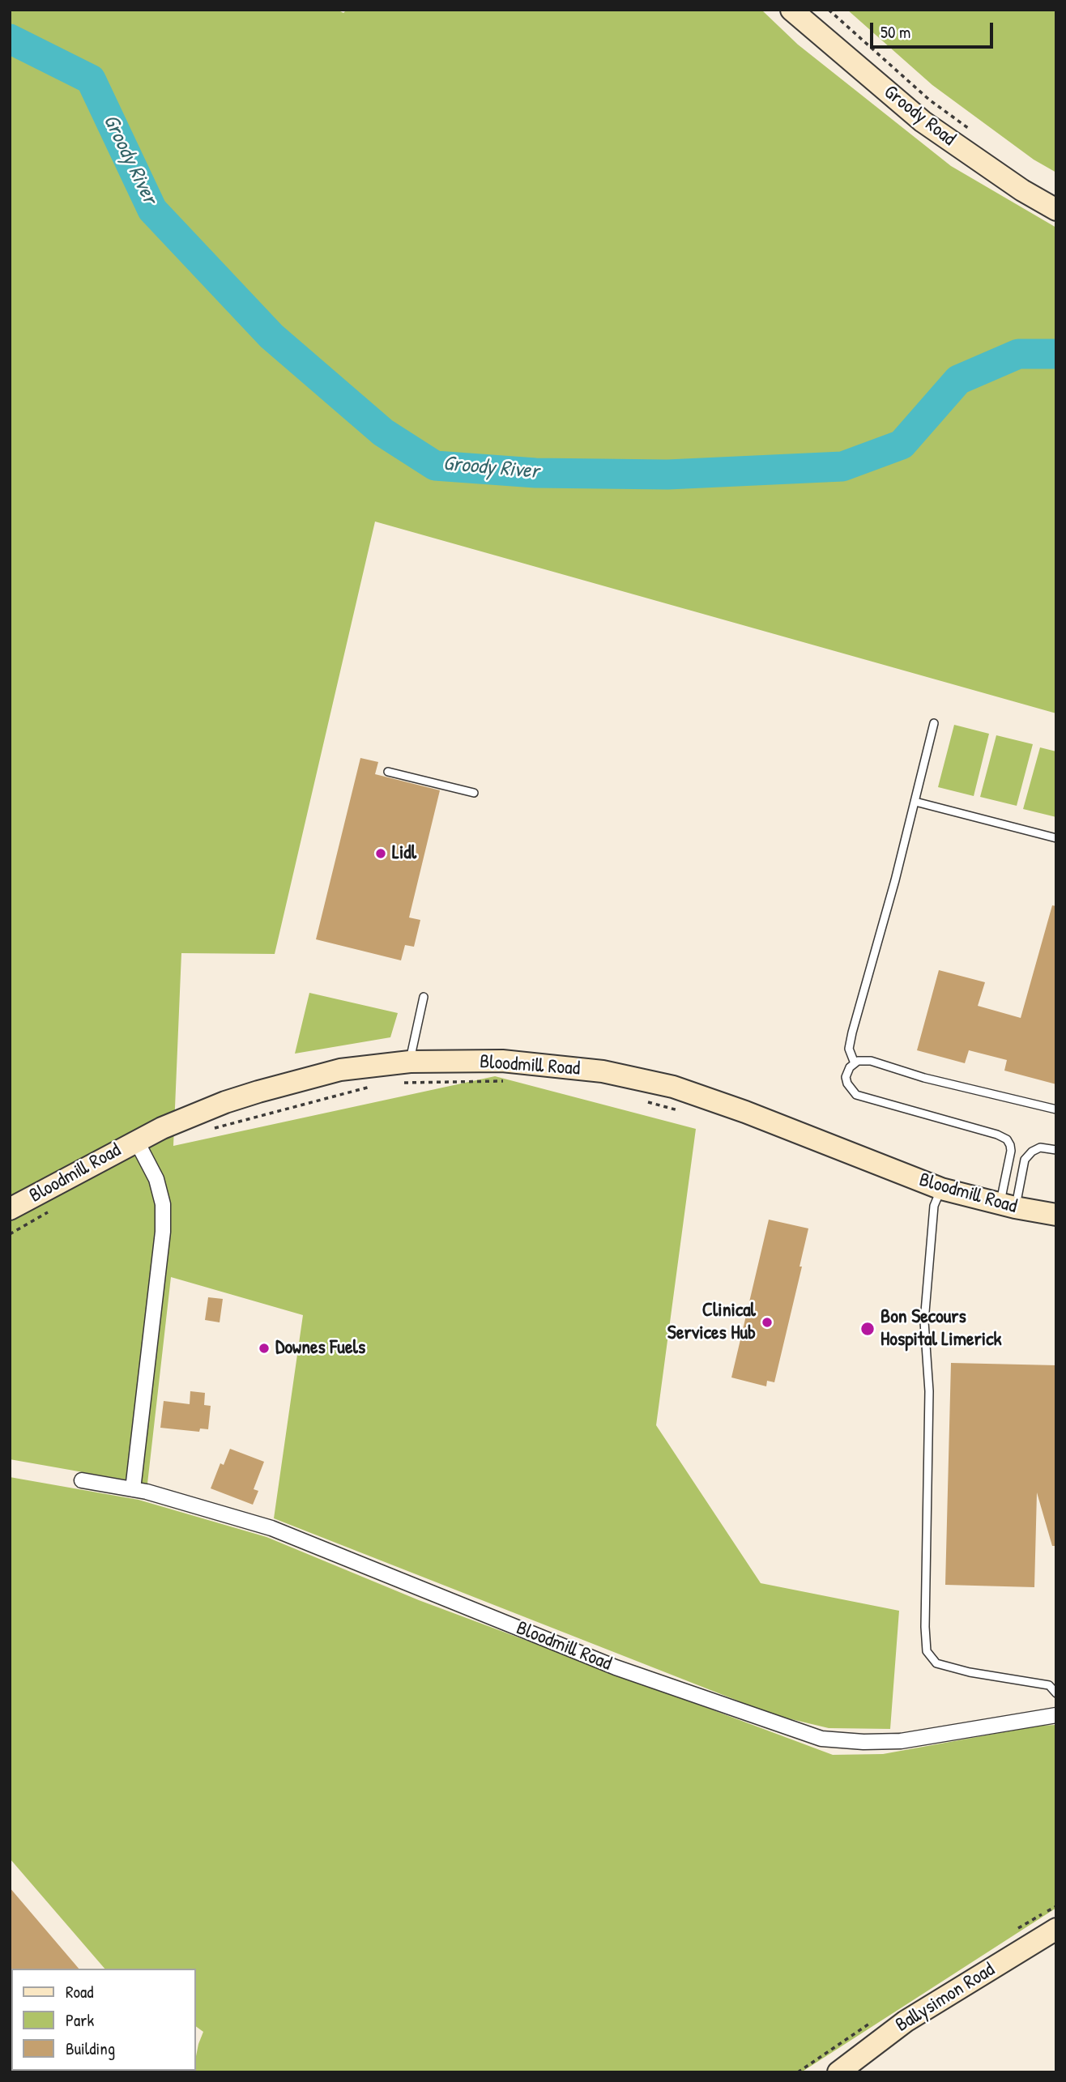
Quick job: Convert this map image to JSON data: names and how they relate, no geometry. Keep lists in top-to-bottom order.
{
  "streets": {
    "street": ["Groody Road", "Bloodmill Road", "Ballysimon Road"]
  },
  "water": ["Groody River"],
  "places": [
    "Lidl",
    "Clinical Services Hub",
    "Bon Secours Hospital Limerick",
    "Downes Fuels"
  ],
  "legend": ["Road", "Park", "Building"],
  "scale_bar": "50 m"
}
